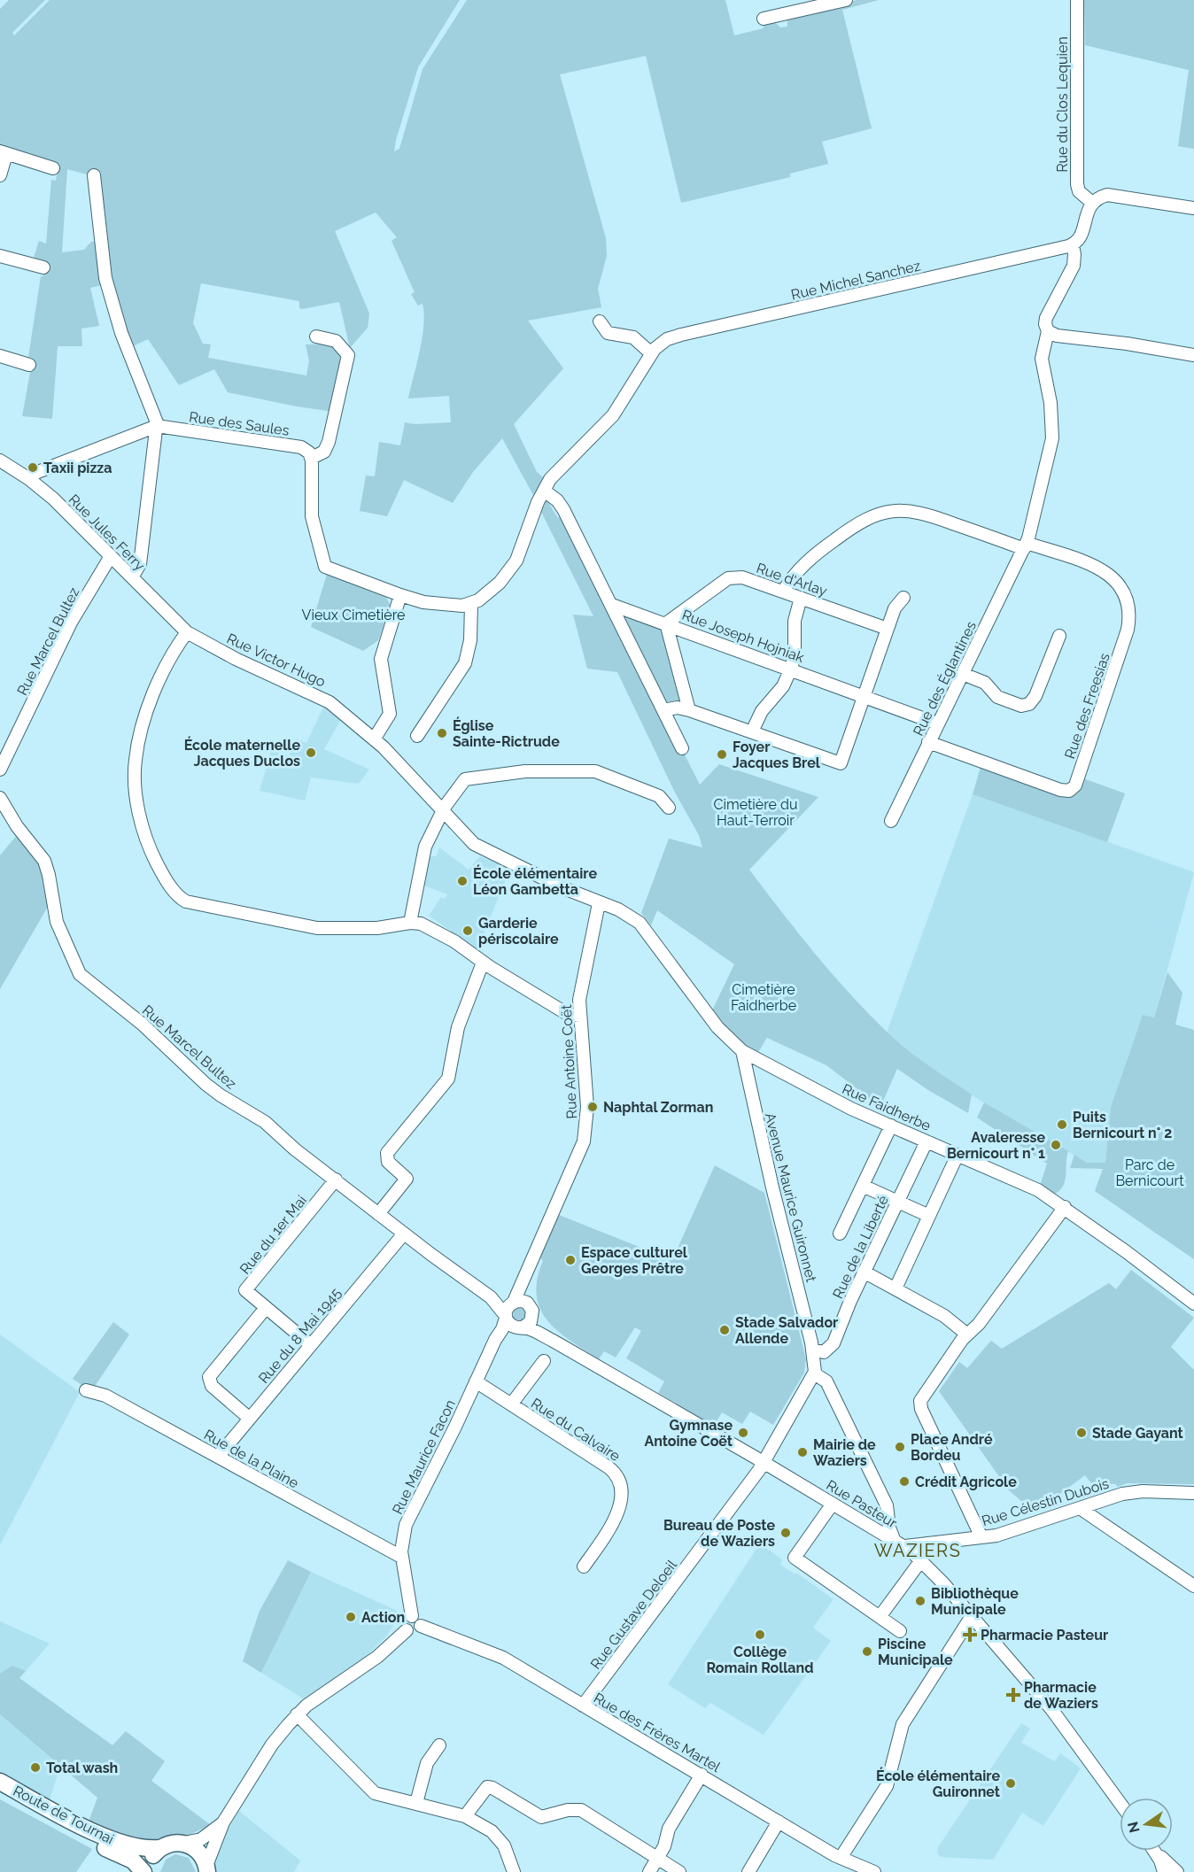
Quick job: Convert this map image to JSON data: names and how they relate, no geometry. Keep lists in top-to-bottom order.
{
  "streets": {
    "main road": ["Route de Tournai"],
    "street": [
      "Rue du Clos Lequien",
      "Rue Michel Sanchez",
      "Rue des Saules",
      "Rue Jules Ferry",
      "Rue d'Arlay",
      "Rue Joseph Hojniak",
      "Rue Marcel Bultez",
      "Rue Victor Hugo",
      "Rue des Églantines",
      "Rue des Freesias",
      "Rue Antoine Coët",
      "Rue Faidherbe",
      "Avenue Maurice Guironnet",
      "Rue du 1er Mai",
      "Rue de la Liberté",
      "Rue du 8 Mai 1945",
      "Rue du Calvaire",
      "Rue Maurice Facon",
      "Rue de la Plaine",
      "Rue Célestin Dubois",
      "Rue Pasteur",
      "Rue Gustave Deloeil",
      "Rue des Frères Martel"
    ]
  },
  "crossings": [
    ["Rue Michel Sanchez", "Rue des Églantines"],
    ["Rue Jules Ferry", "Rue Marcel Bultez"],
    ["Rue Jules Ferry", "Rue Victor Hugo"],
    ["Rue d'Arlay", "Rue Joseph Hojniak"],
    ["Rue d'Arlay", "Rue des Freesias"],
    ["Rue Joseph Hojniak", "Rue des Églantines"],
    ["Rue Marcel Bultez", "Rue Antoine Coët"],
    ["Rue Marcel Bultez", "Rue du 1er Mai"],
    ["Rue Marcel Bultez", "Rue du 8 Mai 1945"],
    ["Rue Marcel Bultez", "Rue Maurice Facon"],
    ["Rue Marcel Bultez", "Rue Pasteur"],
    ["Rue Victor Hugo", "Rue Faidherbe"],
    ["Rue des Églantines", "Rue des Freesias"],
    ["Rue Antoine Coët", "Rue Faidherbe"],
    ["Rue Antoine Coët", "Rue Maurice Facon"],
    ["Rue Antoine Coët", "Rue Pasteur"],
    ["Rue Faidherbe", "Avenue Maurice Guironnet"],
    ["Rue Faidherbe", "Rue de la Liberté"],
    ["Avenue Maurice Guironnet", "Rue de la Liberté"],
    ["Rue du 1er Mai", "Rue du 8 Mai 1945"],
    ["Rue du 8 Mai 1945", "Rue de la Plaine"],
    ["Rue du Calvaire", "Rue Maurice Facon"],
    ["Rue Maurice Facon", "Rue de la Plaine"],
    ["Rue Maurice Facon", "Rue Pasteur"],
    ["Rue Maurice Facon", "Rue des Frères Martel"],
    ["Rue Célestin Dubois", "Rue Pasteur"],
    ["Rue Pasteur", "Rue Gustave Deloeil"],
    ["Rue Gustave Deloeil", "Rue des Frères Martel"]
  ],
  "districts": ["WAZIERS"],
  "parks": [
    "Vieux Cimetière",
    "Cimetière du Haut-Terroir",
    "Cimetière Faidherbe",
    "Parc de Bernicourt"
  ],
  "places": {
    "other": [
      "Taxii pizza",
      "Église Sainte-Rictrude",
      "École maternelle Jacques Duclos",
      "Foyer Jacques Brel",
      "École élémentaire Léon Gambetta",
      "Garderie périscolaire",
      "Naphtal Zorman",
      "Puits Bernicourt n° 2",
      "Avaleresse Bernicourt n° 1",
      "Espace culturel Georges Prêtre",
      "Stade Salvador Allende",
      "Gymnase Antoine Coët",
      "Stade Gayant",
      "Place André Bordeu",
      "Mairie de Waziers",
      "Crédit Agricole",
      "Bureau de Poste de Waziers",
      "Bibliothèque Municipale",
      "Action",
      "Collège Romain Rolland",
      "Piscine Municipale",
      "Total wash",
      "École élémentaire Guironnet"
    ],
    "health": ["Pharmacie Pasteur", "Pharmacie de Waziers"]
  },
  "north": "left"
}
